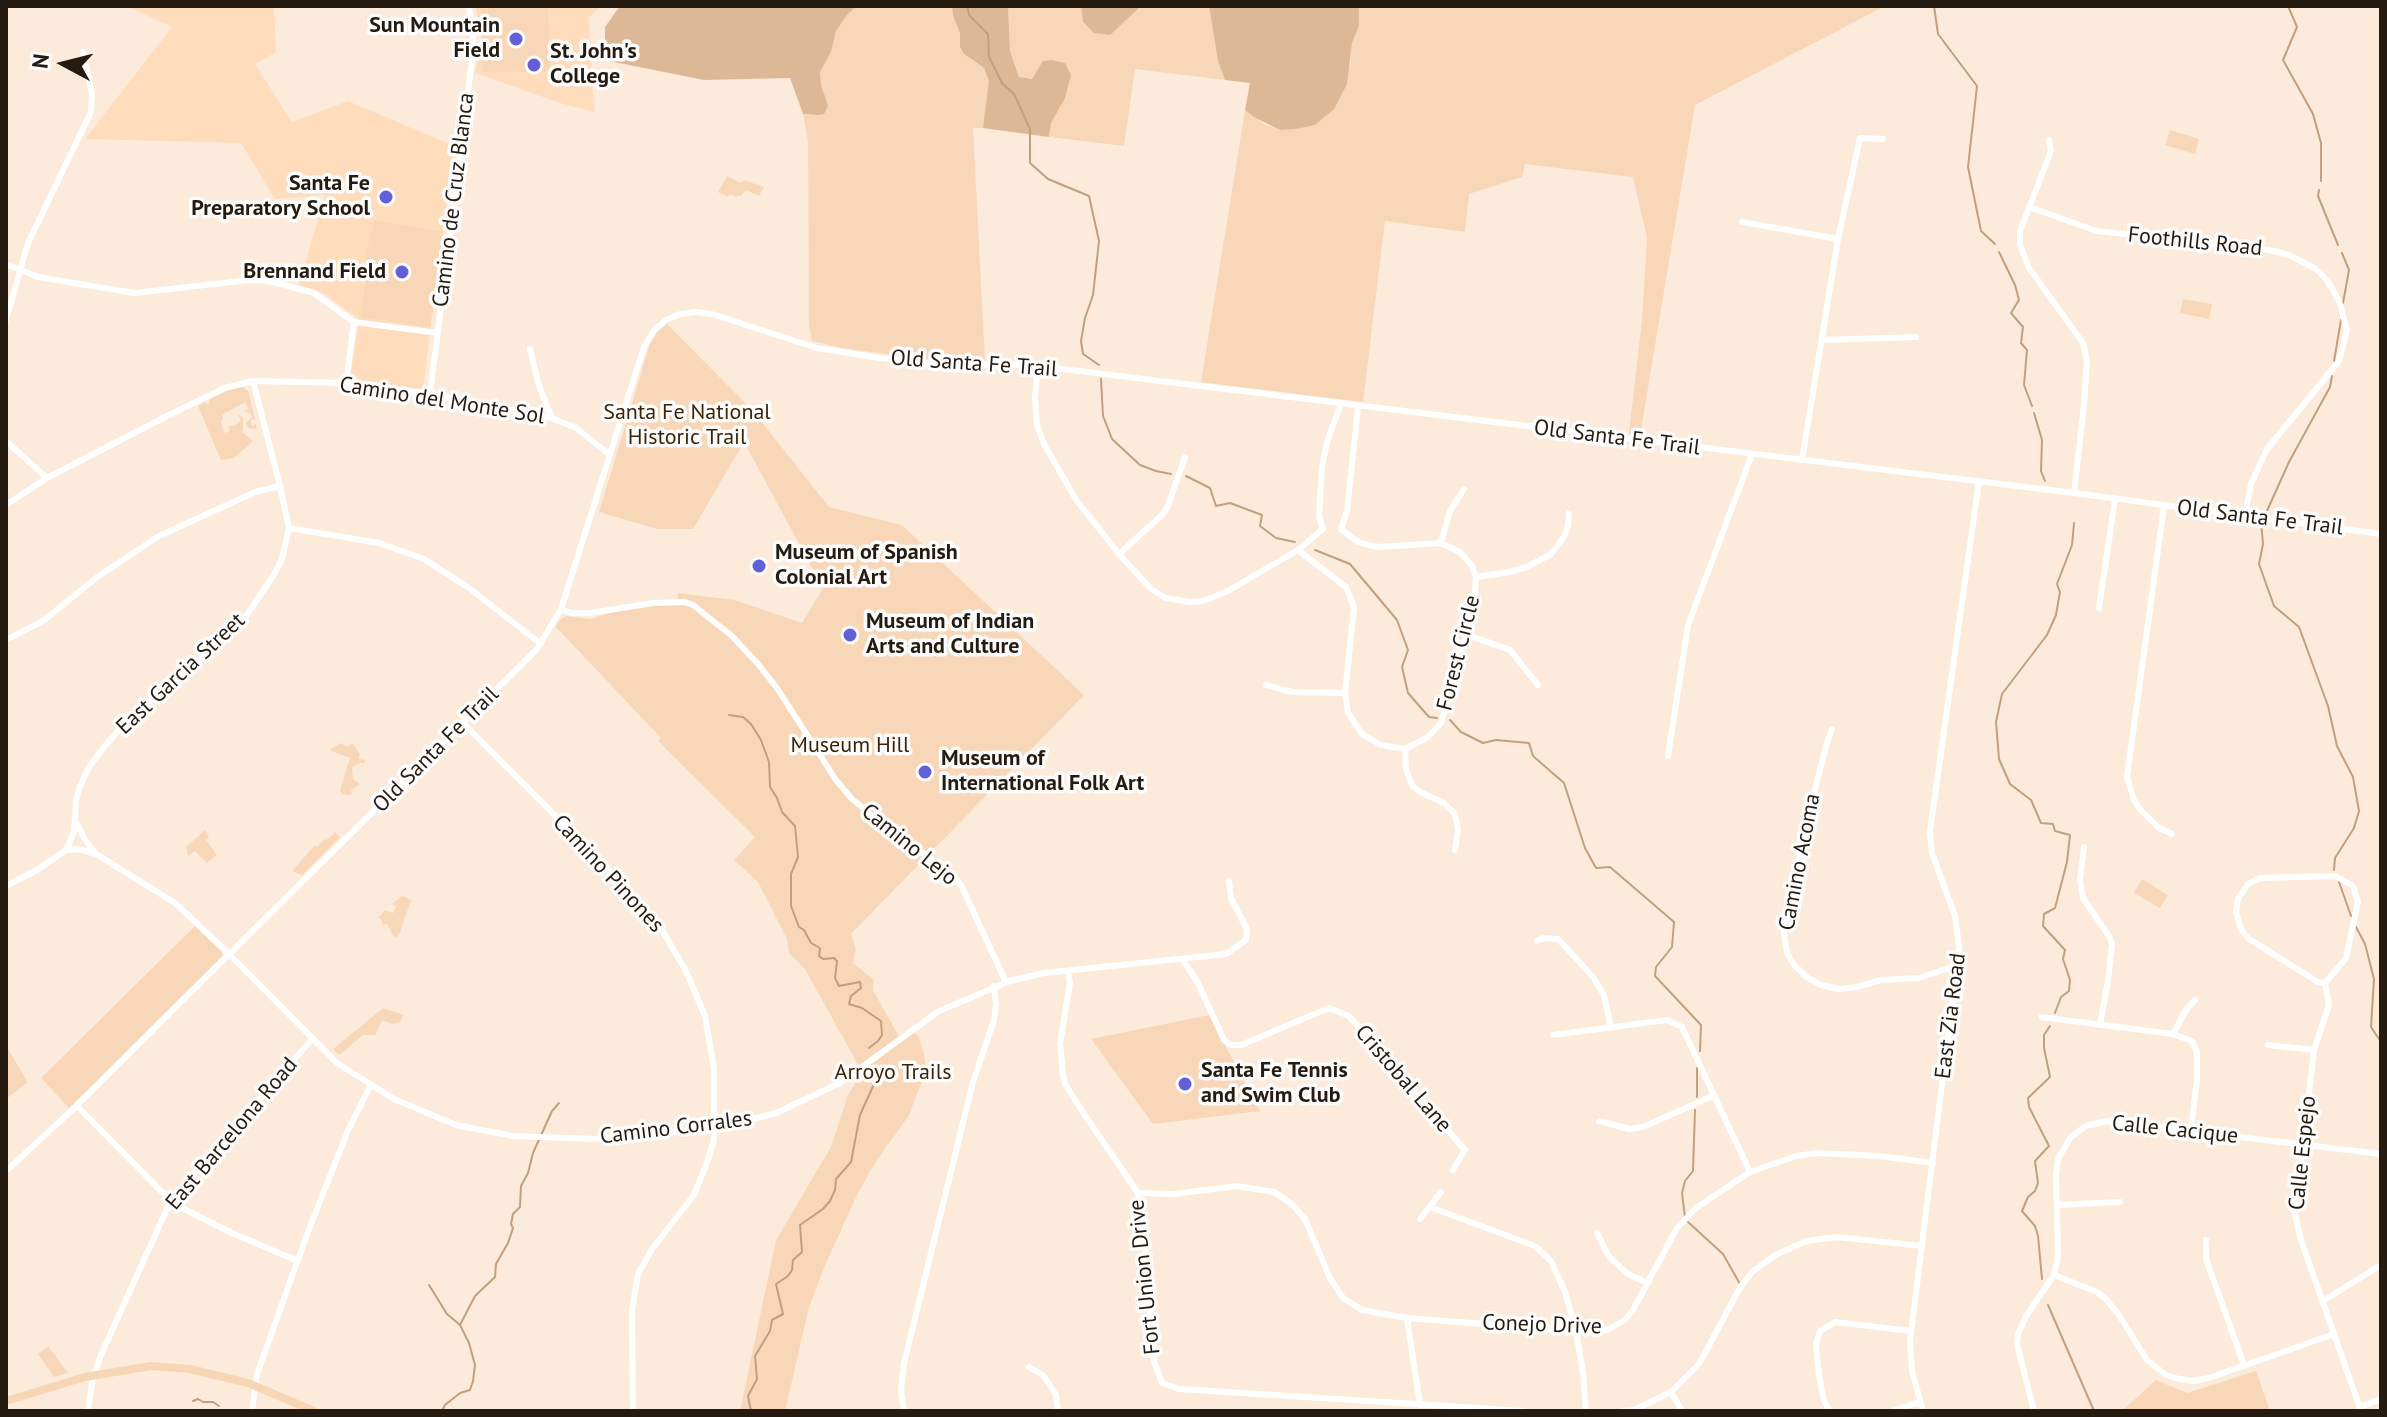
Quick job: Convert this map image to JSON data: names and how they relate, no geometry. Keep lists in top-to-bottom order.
{
  "streets": {
    "street": [
      "Camino de Cruz Blanca",
      "Foothills Road",
      "Old Santa Fe Trail",
      "Camino del Monte Sol",
      "Forest Circle",
      "East Garcia Street",
      "Camino Lejo",
      "Camino Acoma",
      "Camino Pinones",
      "East Zia Road",
      "Cristobal Lane",
      "Camino Corrales",
      "Calle Cacique",
      "East Barcelona Road",
      "Calle Espejo",
      "Fort Union Drive",
      "Conejo Drive"
    ]
  },
  "crossings": [
    ["Camino de Cruz Blanca", "Camino del Monte Sol"],
    ["Foothills Road", "Old Santa Fe Trail"],
    ["Old Santa Fe Trail", "Camino del Monte Sol"],
    ["Old Santa Fe Trail", "Camino Lejo"],
    ["Old Santa Fe Trail", "Camino Pinones"],
    ["Old Santa Fe Trail", "East Zia Road"],
    ["Old Santa Fe Trail", "Camino Corrales"],
    ["Camino del Monte Sol", "East Garcia Street"],
    ["East Garcia Street", "Camino Corrales"],
    ["Camino Lejo", "Camino Corrales"],
    ["Camino Acoma", "East Zia Road"],
    ["Camino Pinones", "Camino Corrales"],
    ["East Zia Road", "Conejo Drive"],
    ["Cristobal Lane", "Camino Corrales"],
    ["Camino Corrales", "East Barcelona Road"],
    ["Camino Corrales", "Fort Union Drive"],
    ["Calle Cacique", "Calle Espejo"],
    ["Fort Union Drive", "Conejo Drive"]
  ],
  "parks": ["Santa Fe National Historic Trail", "Museum Hill", "Arroyo Trails"],
  "places": [
    "Sun Mountain Field",
    "St. John's College",
    "Santa Fe Preparatory School",
    "Brennand Field",
    "Museum of Spanish Colonial Art",
    "Museum of Indian Arts and Culture",
    "Museum of International Folk Art",
    "Santa Fe Tennis and Swim Club"
  ],
  "north": "left"
}
